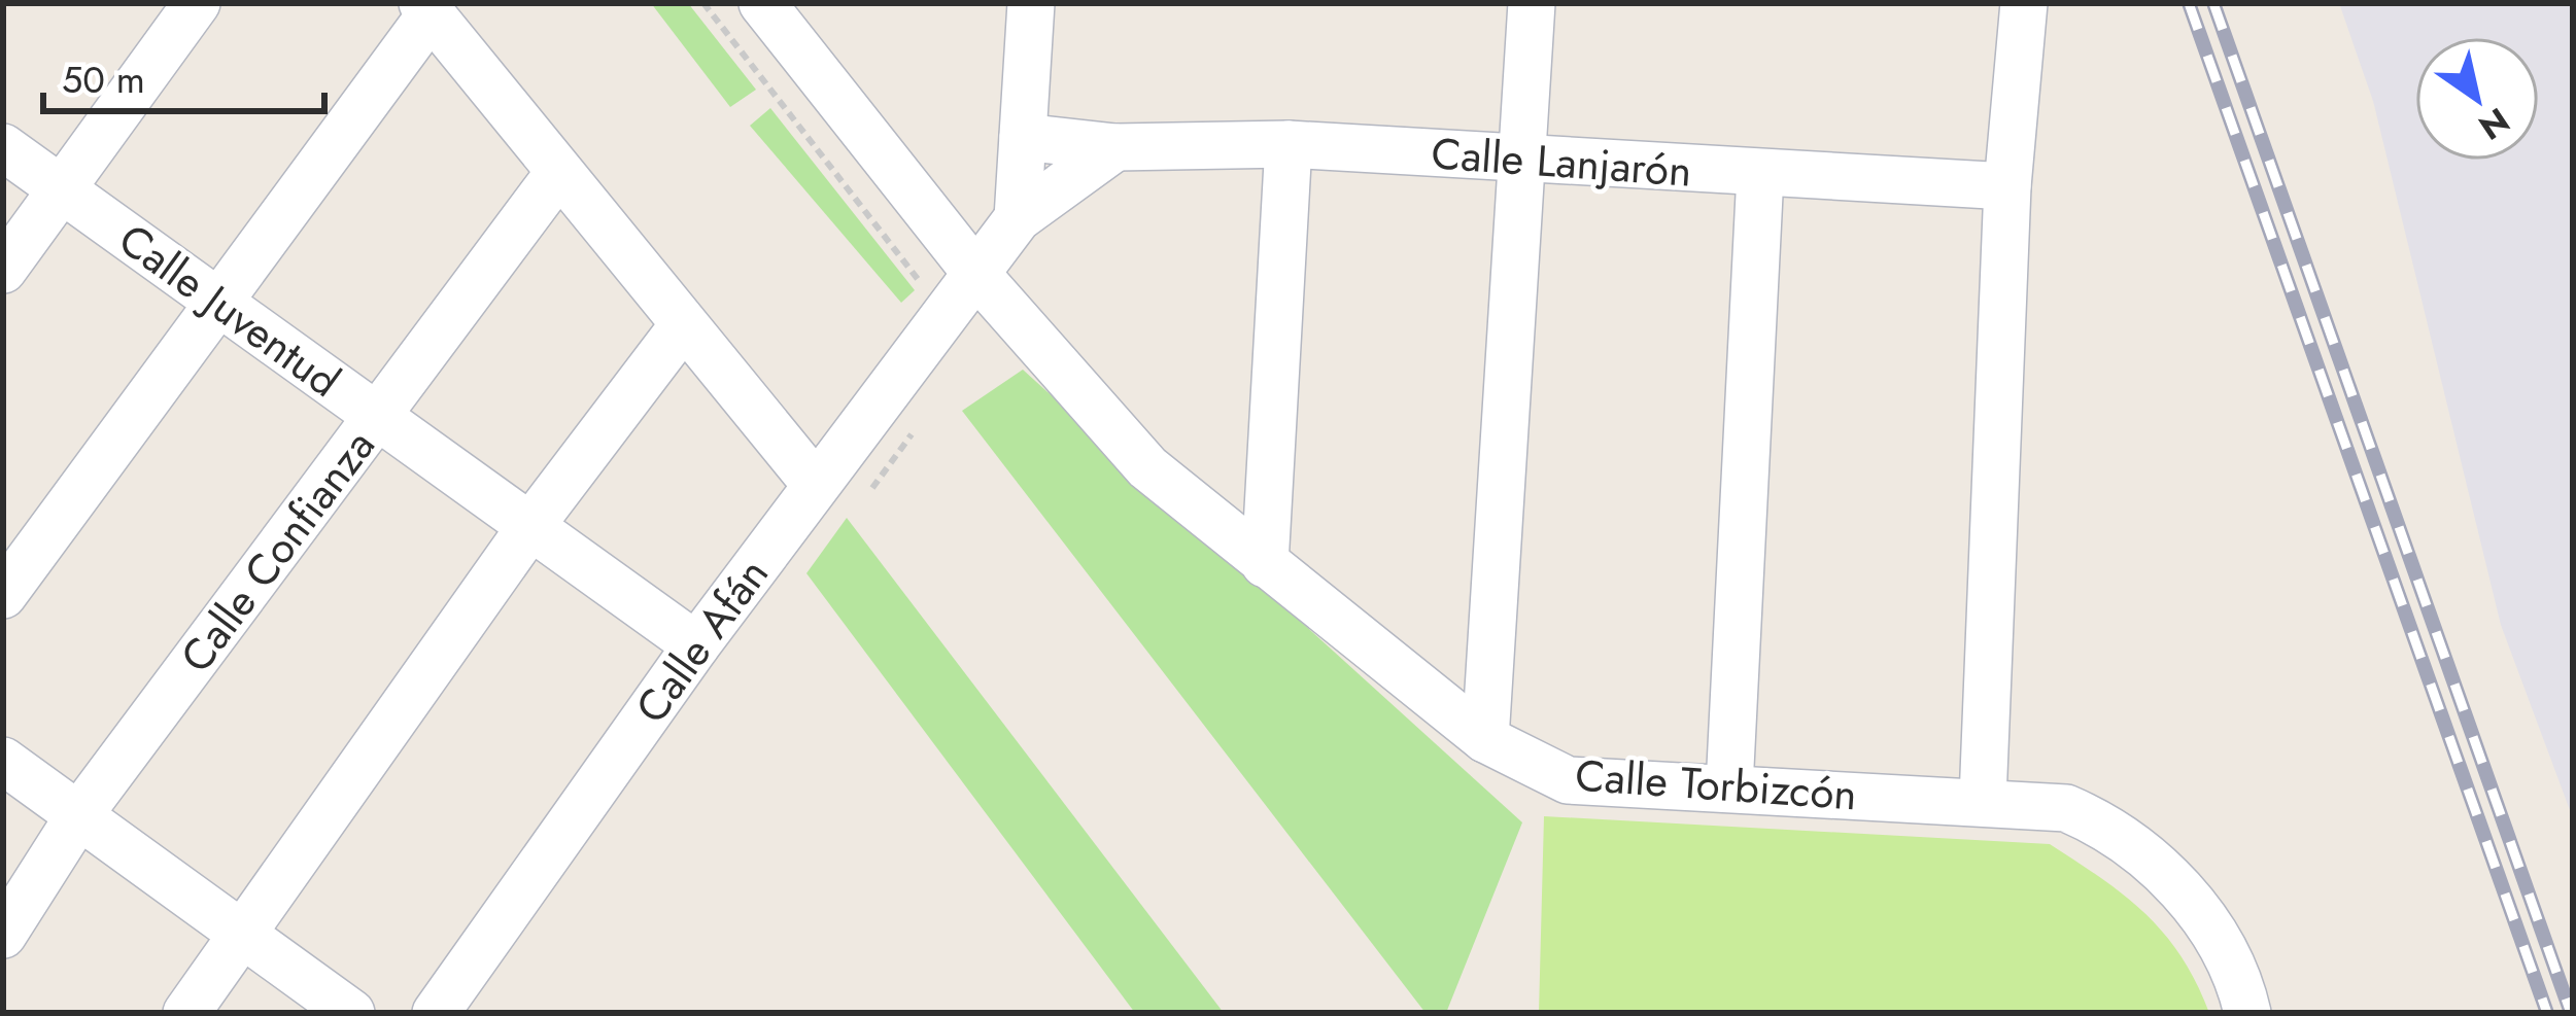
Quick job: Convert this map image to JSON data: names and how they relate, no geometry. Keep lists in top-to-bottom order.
{
  "streets": {
    "street": [
      "Calle Lanjarón",
      "Calle Juventud",
      "Calle Confianza",
      "Calle Afán",
      "Calle Torbizcón"
    ]
  },
  "crossings": [
    ["Calle Juventud", "Calle Confianza"],
    ["Calle Juventud", "Calle Afán"],
    ["Calle Afán", "Calle Torbizcón"]
  ],
  "scale_bar": "50 m",
  "north": "bottom right"
}
